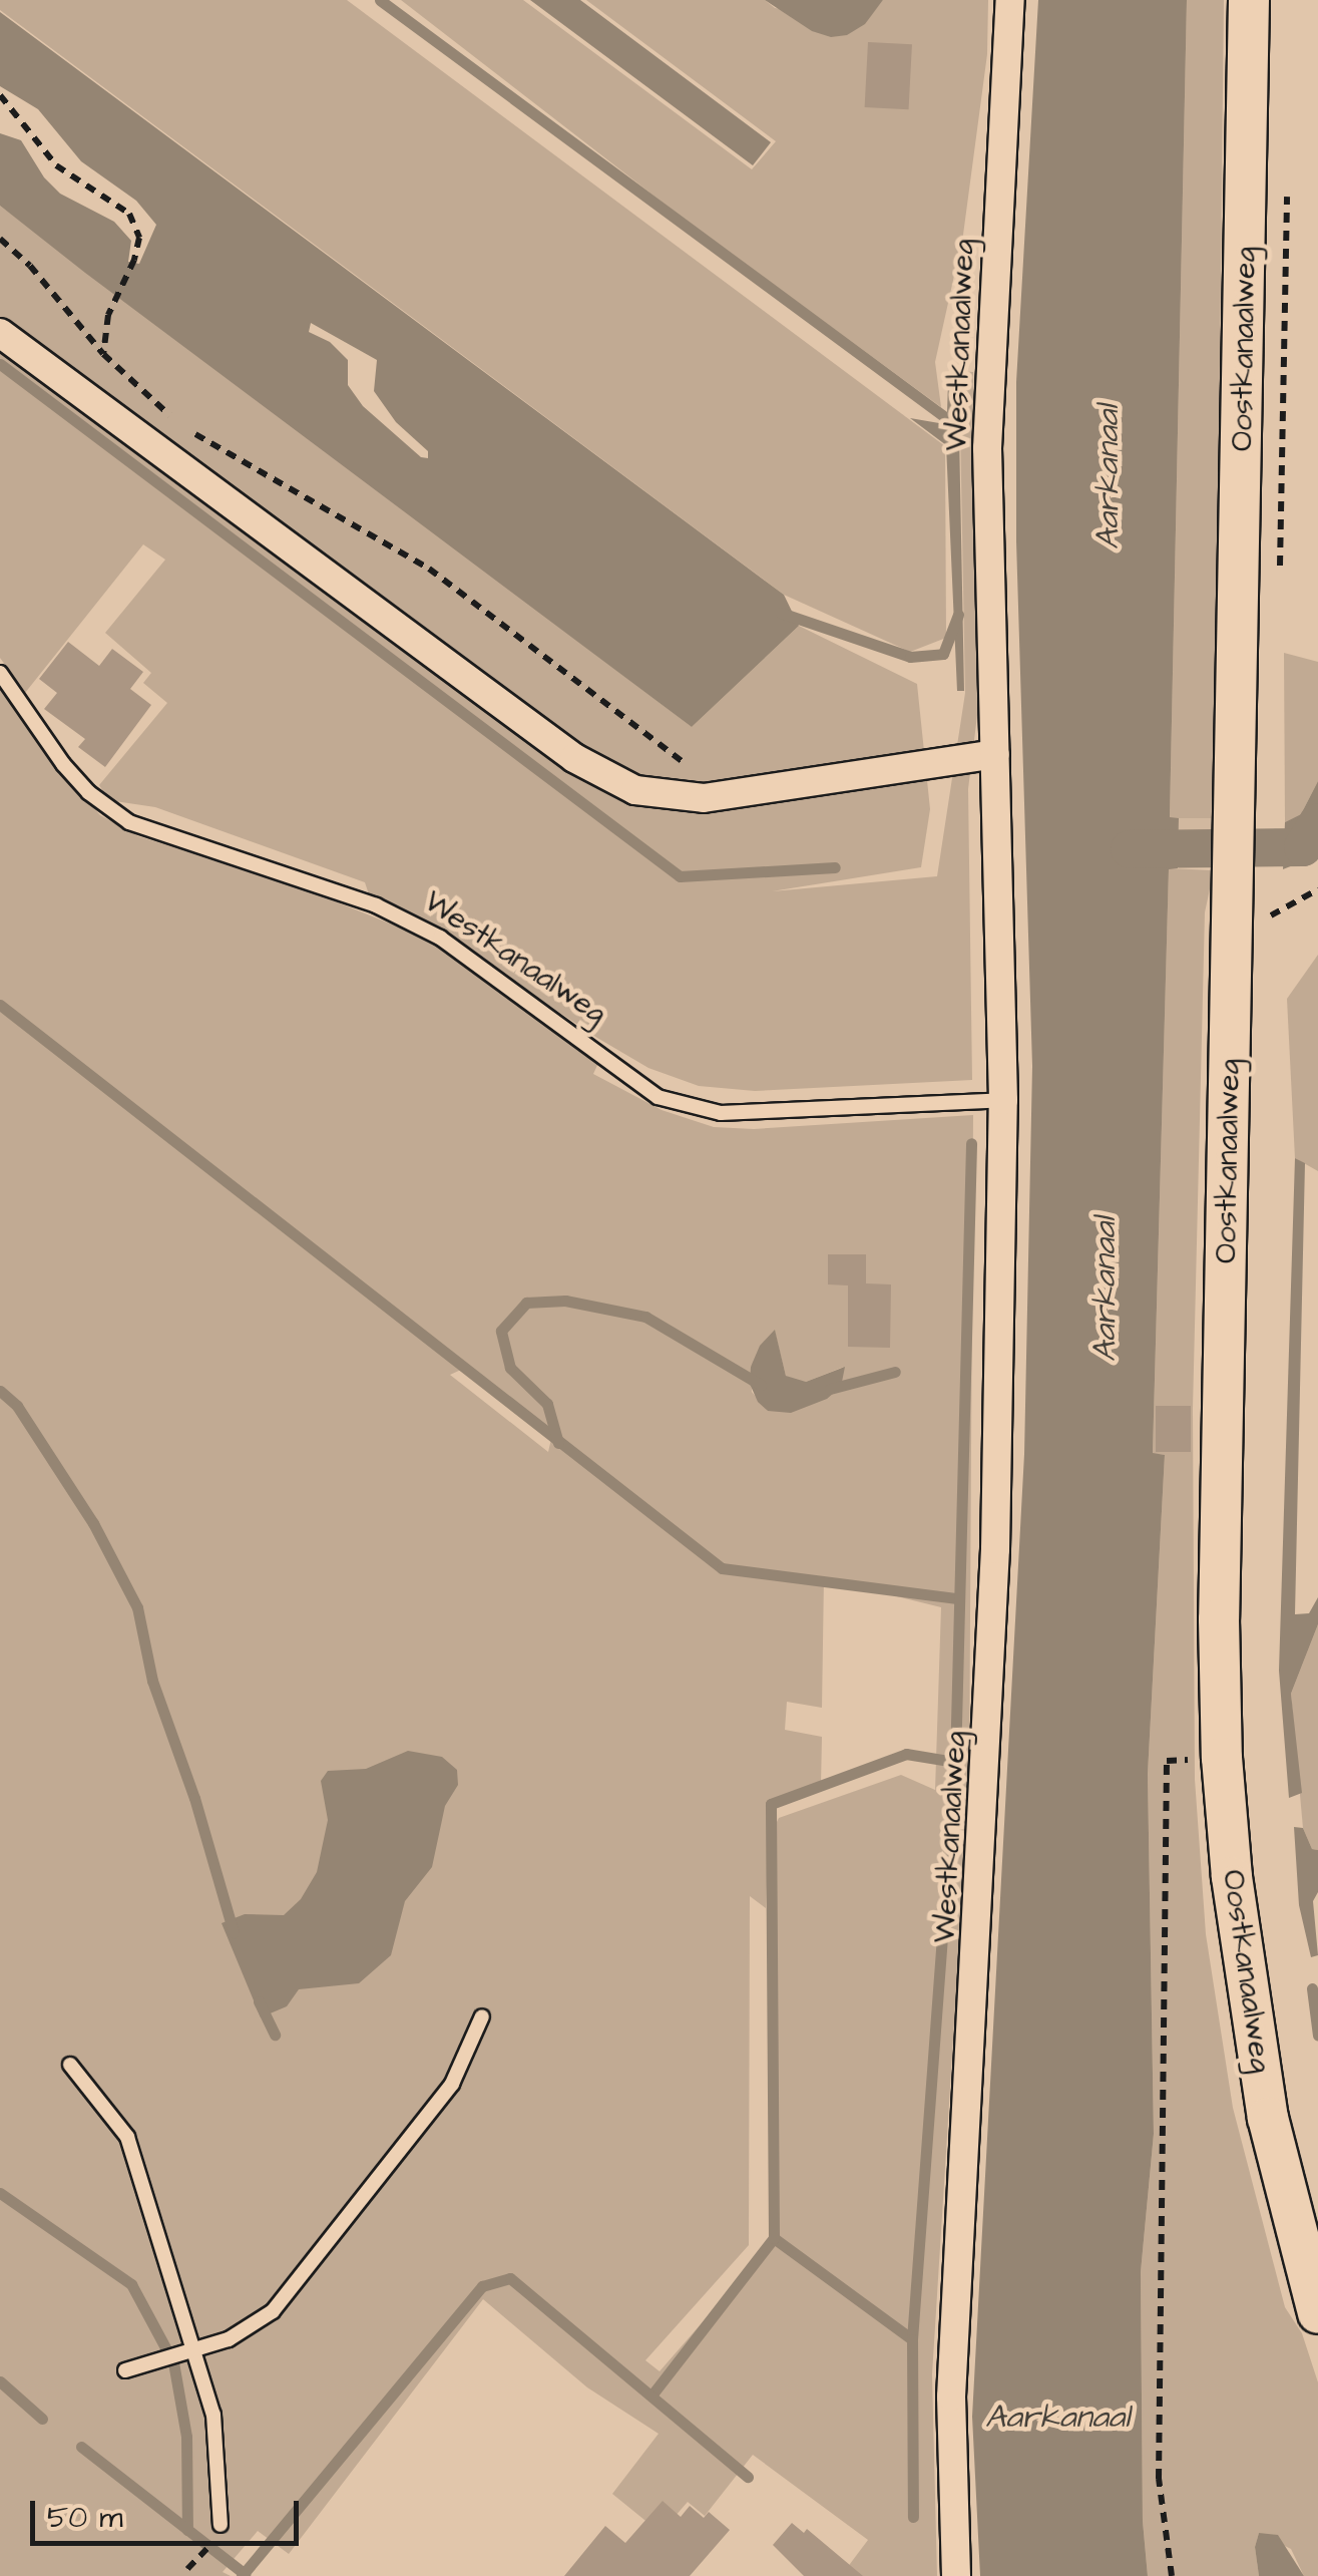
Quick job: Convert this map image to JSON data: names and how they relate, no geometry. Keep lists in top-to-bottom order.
{
  "streets": {
    "main road": ["Oostkanaalweg"],
    "street": ["Westkanaalweg"]
  },
  "water": ["Aarkanaal"],
  "scale_bar": "50 m"
}
